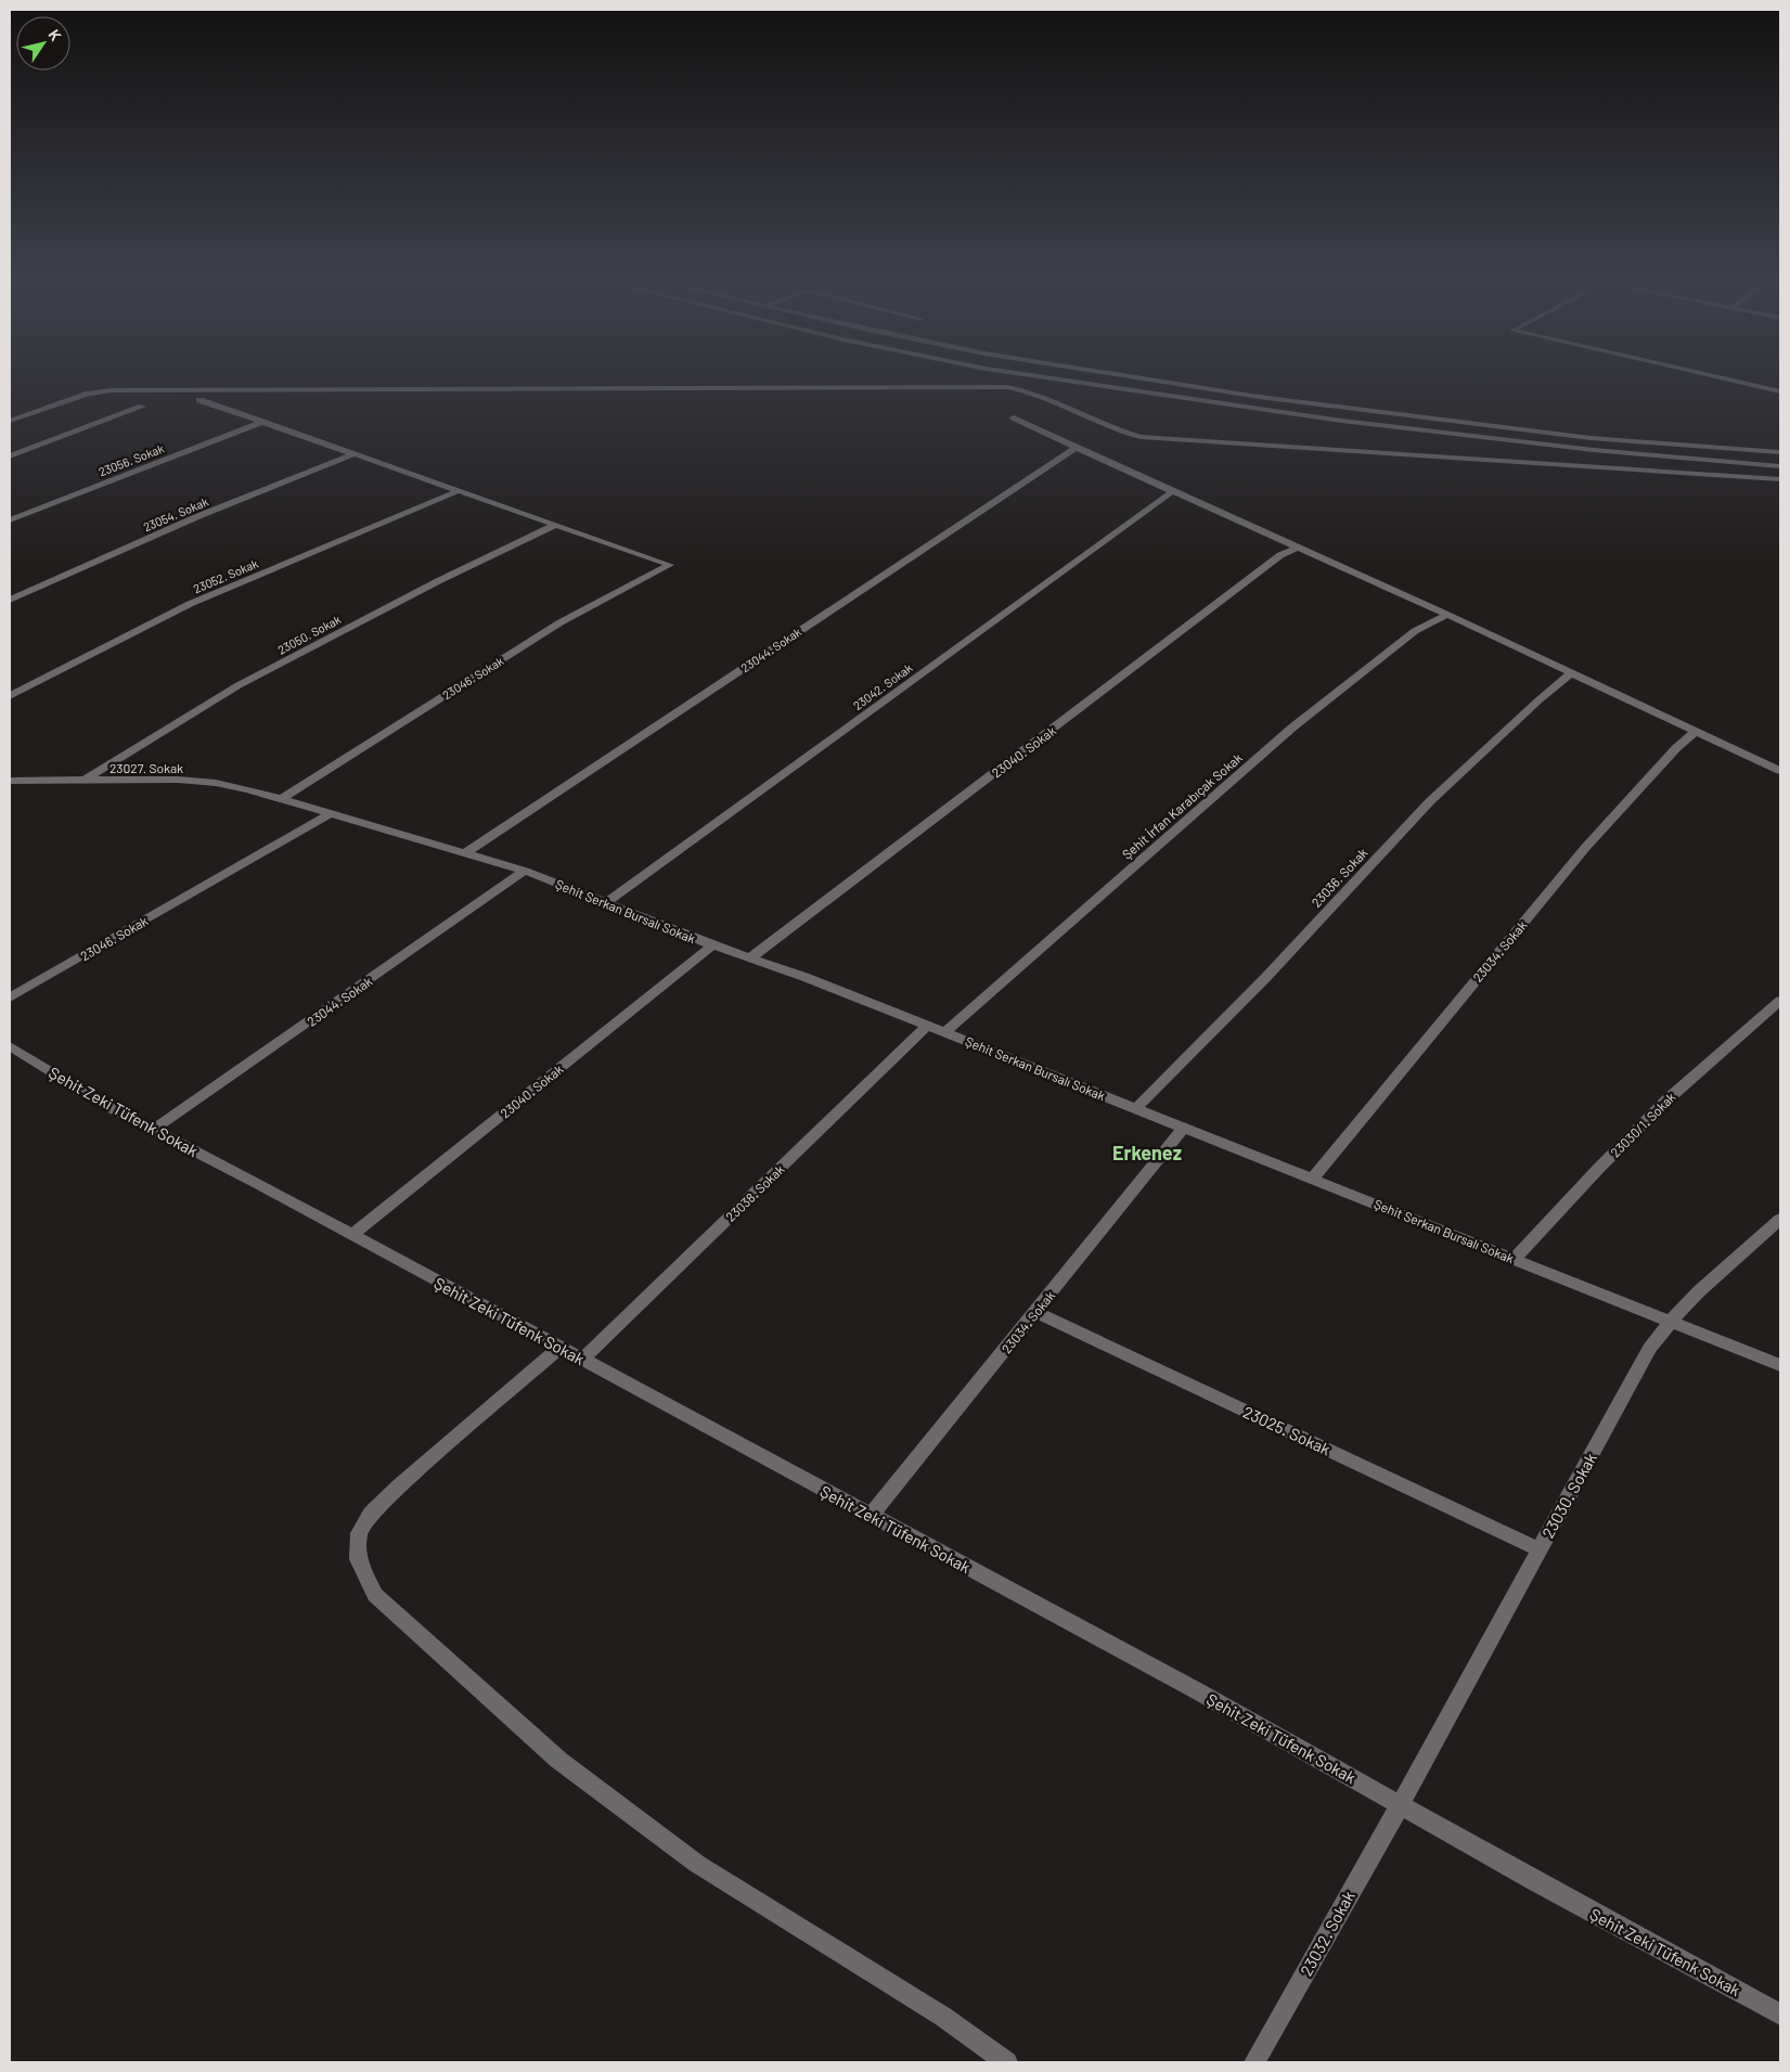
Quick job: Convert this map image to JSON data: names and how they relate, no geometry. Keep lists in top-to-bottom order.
{
  "streets": {
    "street": [
      "23056. Sokak",
      "23054. Sokak",
      "23052. Sokak",
      "23050. Sokak",
      "23044. Sokak",
      "23046. Sokak",
      "23042. Sokak",
      "23040. Sokak",
      "23027. Sokak",
      "Şehit İrfan Karabıçak Sokak",
      "23036. Sokak",
      "Şehit Serkan Bursalı Sokak",
      "23034. Sokak",
      "Şehit Zeki Tüfenk Sokak",
      "23030/1. Sokak",
      "23038. Sokak",
      "23025. Sokak",
      "23030. Sokak",
      "23032. Sokak"
    ]
  },
  "crossings": [
    ["23050. Sokak", "23046. Sokak"],
    ["23050. Sokak", "23027. Sokak"],
    ["23044. Sokak", "Şehit Serkan Bursalı Sokak"],
    ["23044. Sokak", "Şehit Zeki Tüfenk Sokak"],
    ["23046. Sokak", "23027. Sokak"],
    ["23046. Sokak", "Şehit Serkan Bursalı Sokak"],
    ["23042. Sokak", "Şehit Serkan Bursalı Sokak"],
    ["23040. Sokak", "Şehit Serkan Bursalı Sokak"],
    ["23040. Sokak", "Şehit Zeki Tüfenk Sokak"],
    ["23027. Sokak", "Şehit Serkan Bursalı Sokak"],
    ["Şehit İrfan Karabıçak Sokak", "Şehit Serkan Bursalı Sokak"],
    ["23036. Sokak", "Şehit Serkan Bursalı Sokak"],
    ["Şehit Serkan Bursalı Sokak", "23034. Sokak"],
    ["Şehit Serkan Bursalı Sokak", "23030/1. Sokak"],
    ["Şehit Serkan Bursalı Sokak", "23038. Sokak"],
    ["Şehit Serkan Bursalı Sokak", "23030. Sokak"],
    ["23034. Sokak", "Şehit Zeki Tüfenk Sokak"],
    ["23034. Sokak", "23025. Sokak"],
    ["Şehit Zeki Tüfenk Sokak", "23038. Sokak"],
    ["Şehit Zeki Tüfenk Sokak", "23030. Sokak"],
    ["Şehit Zeki Tüfenk Sokak", "23032. Sokak"],
    ["23025. Sokak", "23030. Sokak"],
    ["23030. Sokak", "23032. Sokak"]
  ],
  "districts": ["Erkenez"],
  "north": "top right"
}
